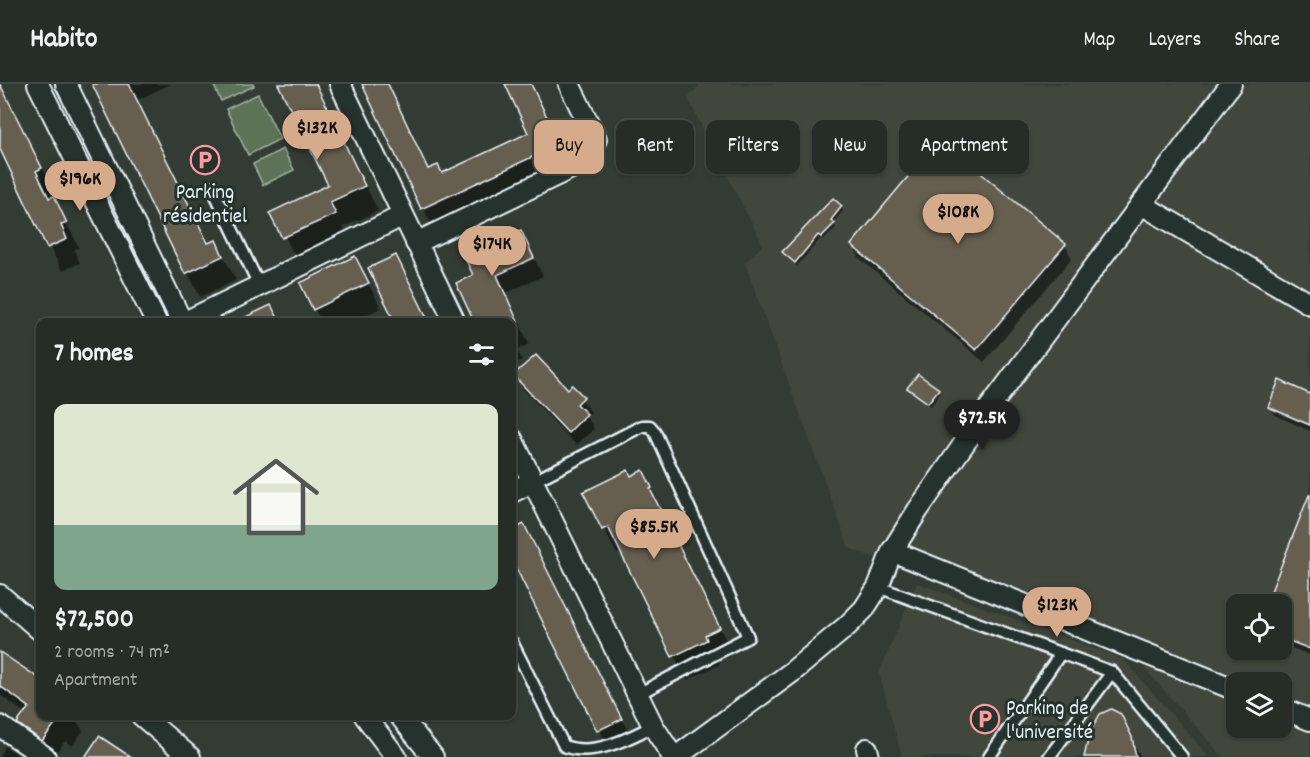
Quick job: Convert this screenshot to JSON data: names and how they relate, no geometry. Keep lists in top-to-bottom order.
{
  "places": {
    "parking": ["Parking résidentiel", "Parking de l'université"]
  },
  "page": {
    "header": "Habito",
    "nav": ["Map", "Layers", "Share"],
    "price": [
      "$132K",
      "$196K",
      "$108K",
      "$174K",
      "$72.5K",
      "$85.5K",
      "$123K"
    ],
    "chip": [
      "Buy",
      "Rent",
      "Filters",
      "New",
      "Apartment"
    ],
    "heading": "7 homes",
    "list": [
      {
        "name": "$72,500",
        "note": "2 rooms · 74 m² · Apartment"
      }
    ]
  }
}
